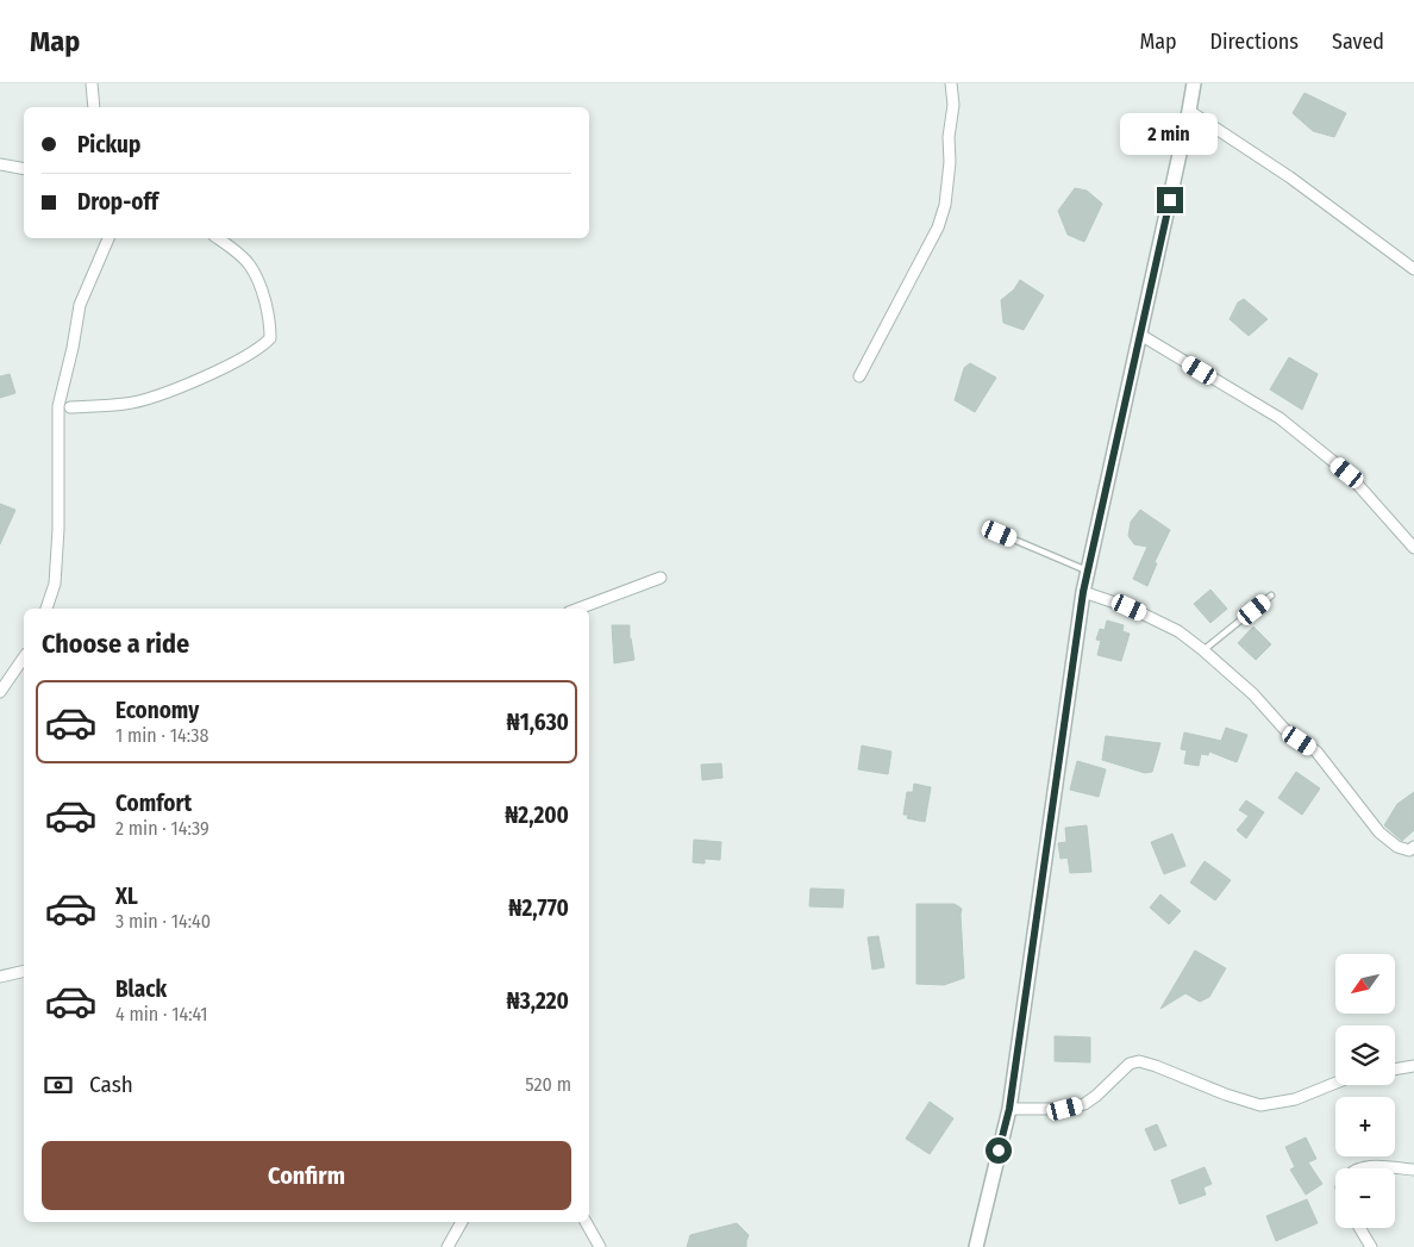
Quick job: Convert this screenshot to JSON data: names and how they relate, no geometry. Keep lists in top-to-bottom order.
{
  "north": "bottom left",
  "page": {
    "header": "Map",
    "nav": ["Map", "Directions", "Saved"],
    "banner": ["Pickup", "Drop-off"],
    "bubble": "2 min",
    "heading": "Choose a ride",
    "list": [
      {
        "name": "Economy",
        "note": "1 min · 14:38",
        "value": "₦1,630"
      },
      {
        "name": "Comfort",
        "note": "2 min · 14:39",
        "value": "₦2,200"
      },
      {
        "name": "XL",
        "note": "3 min · 14:40",
        "value": "₦2,770"
      },
      {
        "name": "Black",
        "note": "4 min · 14:41",
        "value": "₦3,220"
      }
    ],
    "map_buttons": ["+", "−"],
    "pay": ["Cash", "520 m"],
    "buttons": "Confirm"
  }
}
